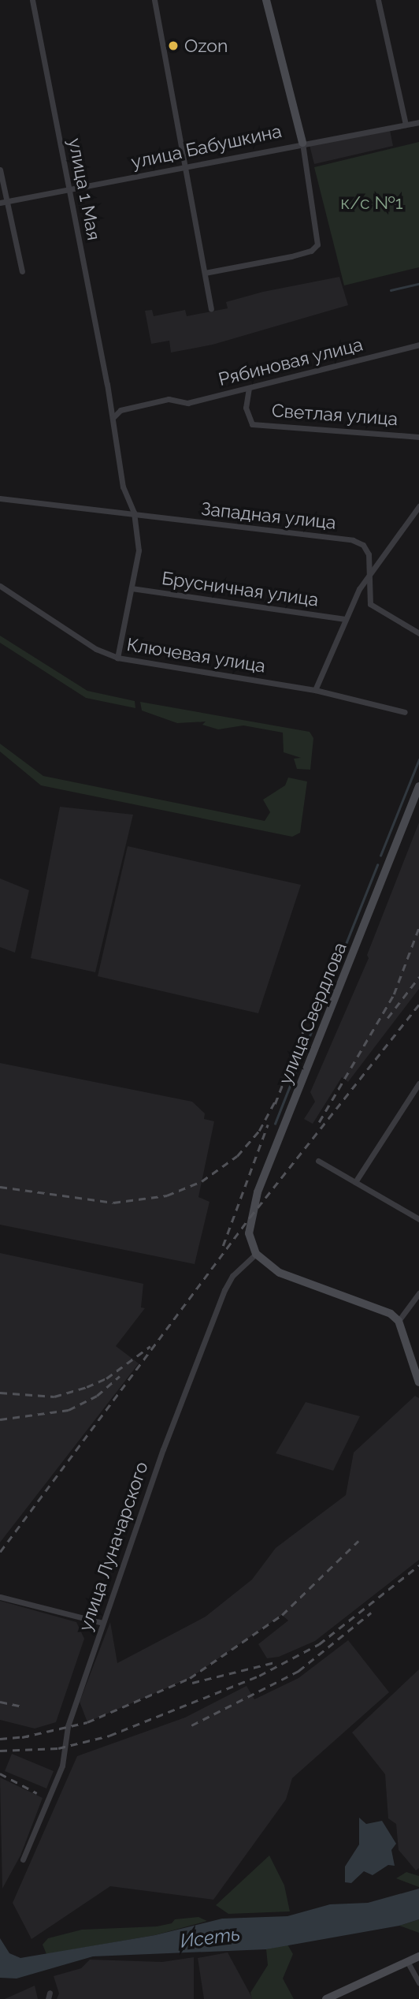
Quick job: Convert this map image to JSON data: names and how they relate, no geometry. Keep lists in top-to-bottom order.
{
  "streets": {
    "main road": ["улица Свердлова"],
    "street": [
      "улица Бабушкина",
      "улица 1 Мая",
      "Рябиновая улица",
      "Светлая улица",
      "Западная улица",
      "Брусничная улица",
      "Ключевая улица",
      "улица Луначарского"
    ]
  },
  "crossings": [
    ["улица Бабушкина", "улица 1 Мая"],
    ["улица 1 Мая", "Рябиновая улица"],
    ["улица 1 Мая", "Западная улица"],
    ["улица 1 Мая", "Брусничная улица"],
    ["улица 1 Мая", "Ключевая улица"],
    ["Рябиновая улица", "Светлая улица"],
    ["улица Свердлова", "улица Луначарского"]
  ],
  "water": ["Исеть"],
  "parks": ["к/с №1"],
  "places": ["Ozon"]
}
